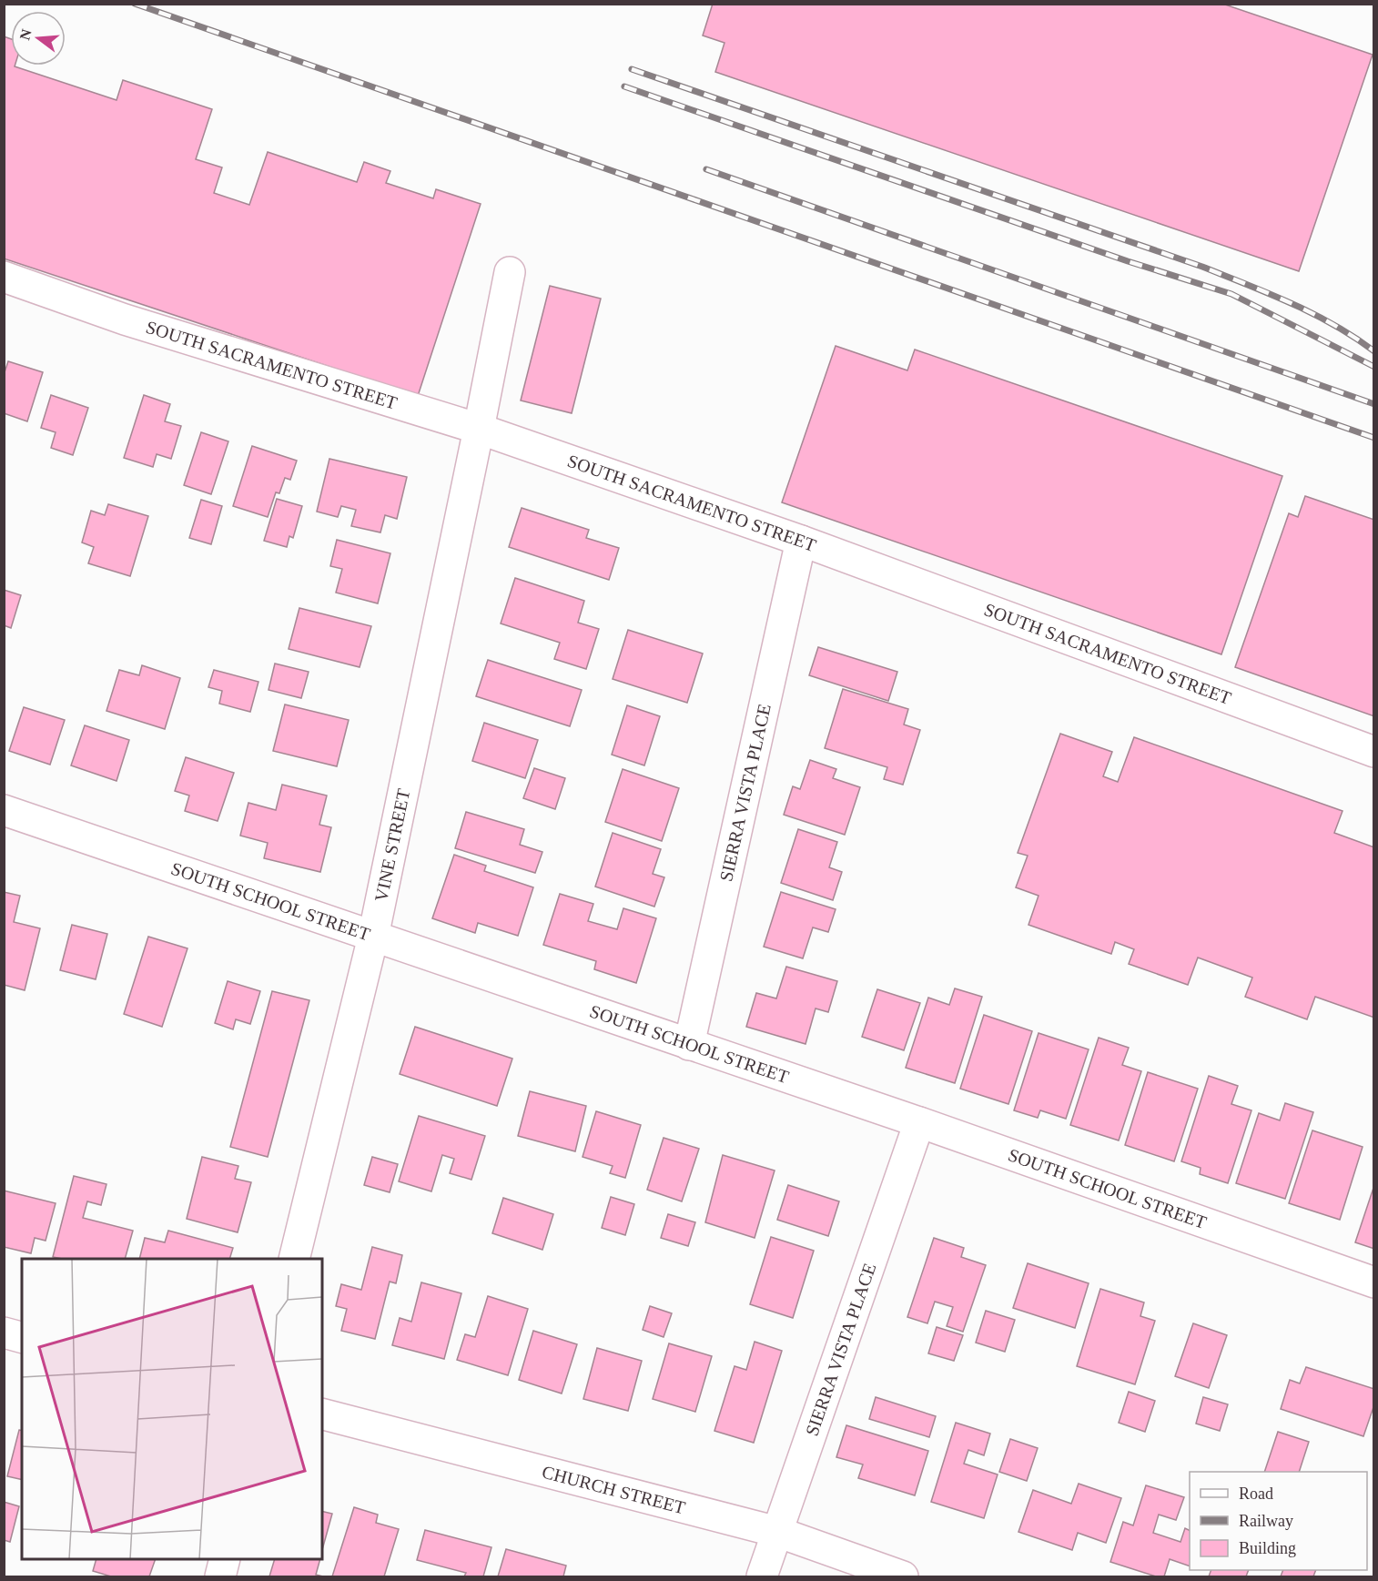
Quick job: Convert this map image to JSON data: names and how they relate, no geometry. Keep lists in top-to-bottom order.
{
  "streets": {
    "street": [
      "SOUTH SACRAMENTO STREET",
      "SIERRA VISTA PLACE",
      "VINE STREET",
      "SOUTH SCHOOL STREET",
      "CHURCH STREET"
    ]
  },
  "crossings": [
    ["SOUTH SACRAMENTO STREET", "SIERRA VISTA PLACE"],
    ["SOUTH SACRAMENTO STREET", "VINE STREET"],
    ["SIERRA VISTA PLACE", "SOUTH SCHOOL STREET"],
    ["SIERRA VISTA PLACE", "CHURCH STREET"],
    ["VINE STREET", "SOUTH SCHOOL STREET"]
  ],
  "legend": ["Road", "Railway", "Building"],
  "north": "left"
}
